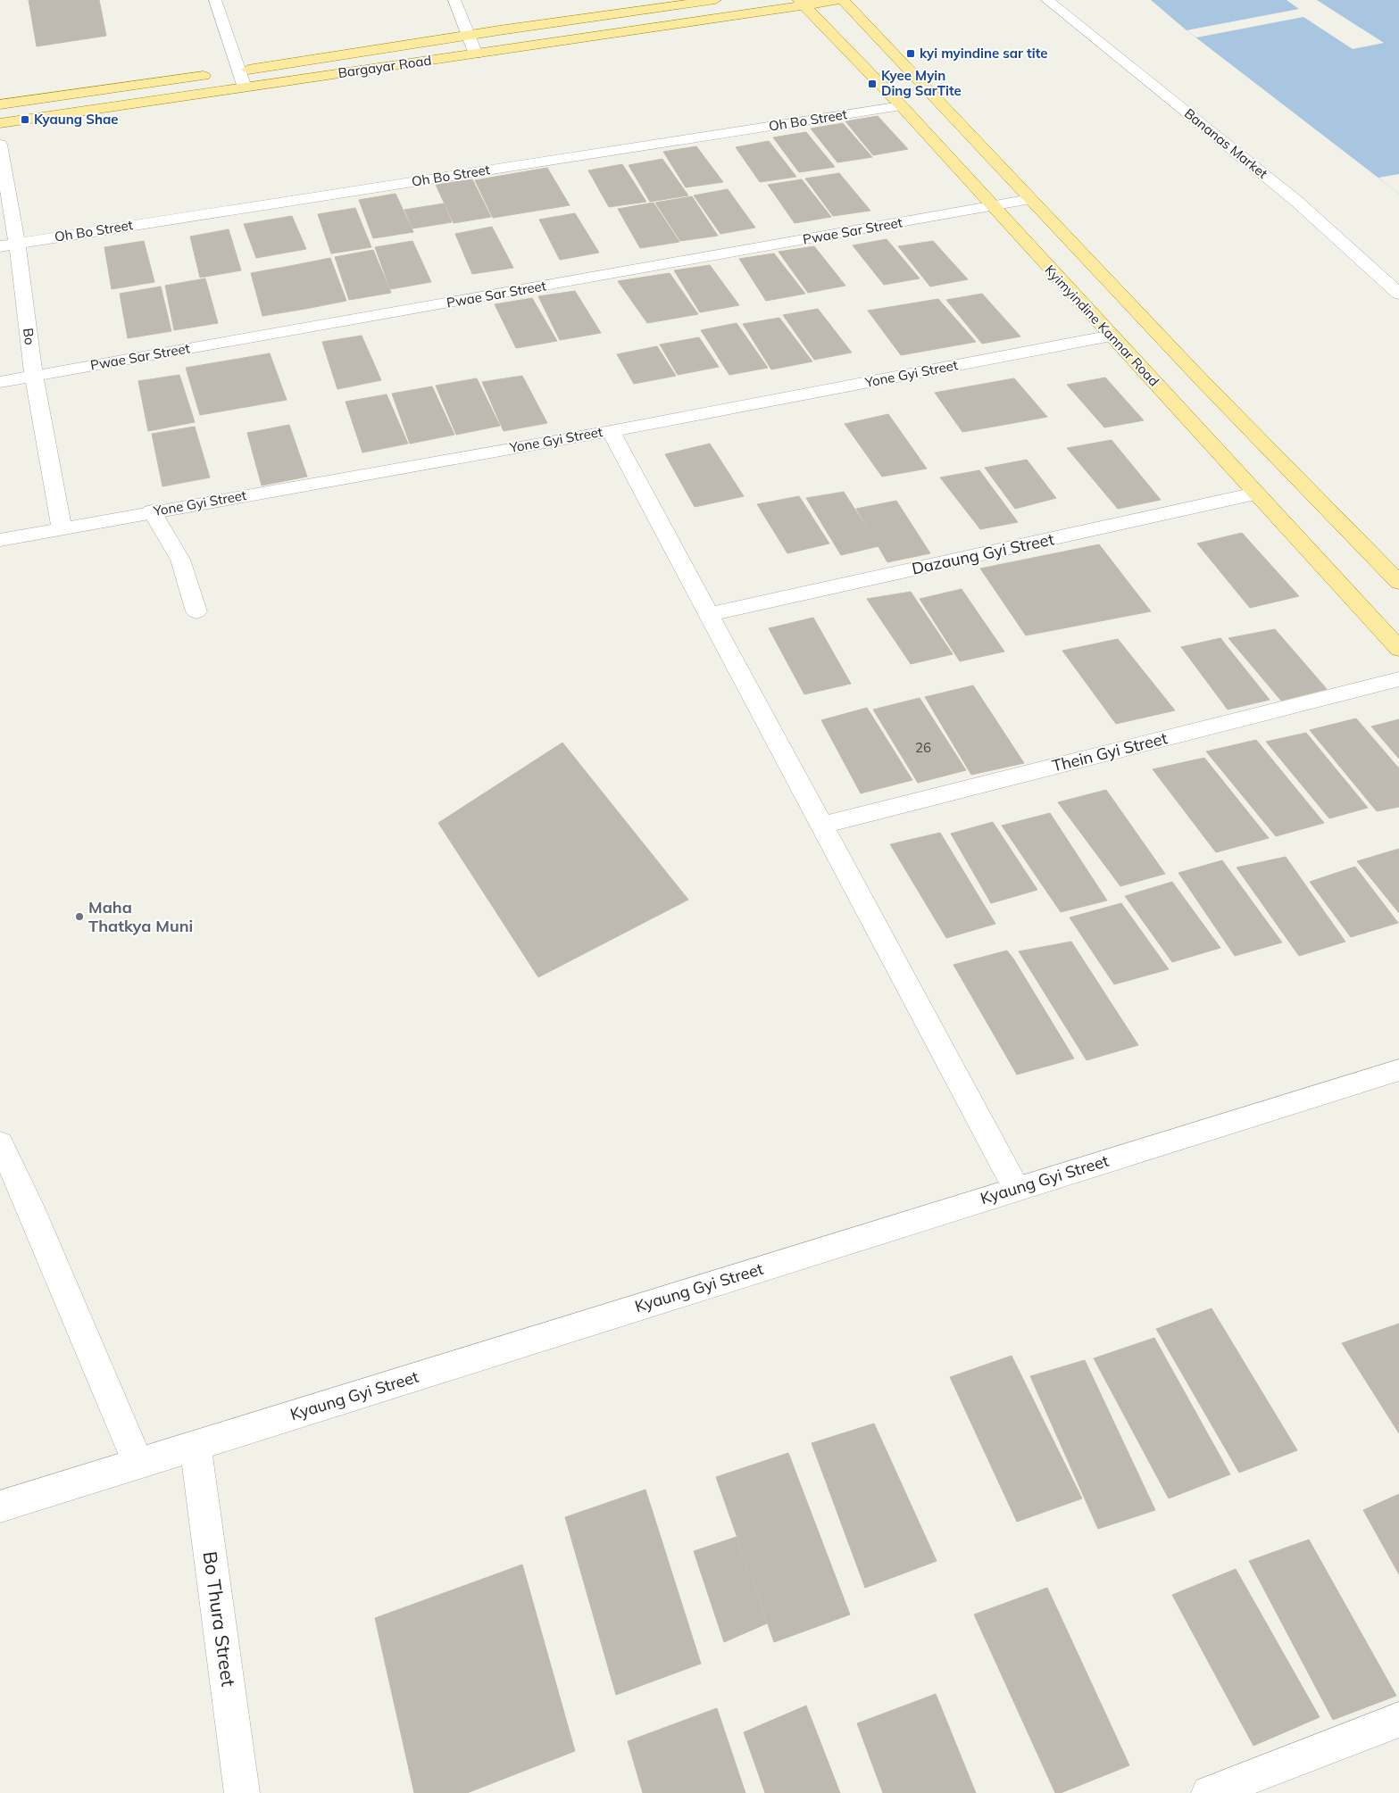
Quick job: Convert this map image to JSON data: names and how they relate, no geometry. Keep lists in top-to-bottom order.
{
  "streets": {
    "main road": ["Bargayar Road", "Kyimyindine Kannar Road"],
    "street": [
      "Oh Bo Street",
      "Bananas Market",
      "Pwae Sar Street",
      "Bo",
      "Yone Gyi Street",
      "Dazaung Gyi Street",
      "Thein Gyi Street",
      "Kyaung Gyi Street",
      "Bo Thura Street"
    ]
  },
  "crossings": [
    ["Oh Bo Street", "Kyimyindine Kannar Road"],
    ["Oh Bo Street", "Bo"],
    ["Pwae Sar Street", "Kyimyindine Kannar Road"],
    ["Pwae Sar Street", "Bo"],
    ["Kyimyindine Kannar Road", "Yone Gyi Street"],
    ["Kyimyindine Kannar Road", "Dazaung Gyi Street"],
    ["Bo", "Yone Gyi Street"],
    ["Kyaung Gyi Street", "Bo Thura Street"]
  ],
  "places": {
    "transit": ["kyi myindine sar tite", "Kyee Myin Ding SarTite", "Kyaung Shae"],
    "other": ["Maha Thatkya Muni"]
  },
  "house_numbers": ["26"]
}
